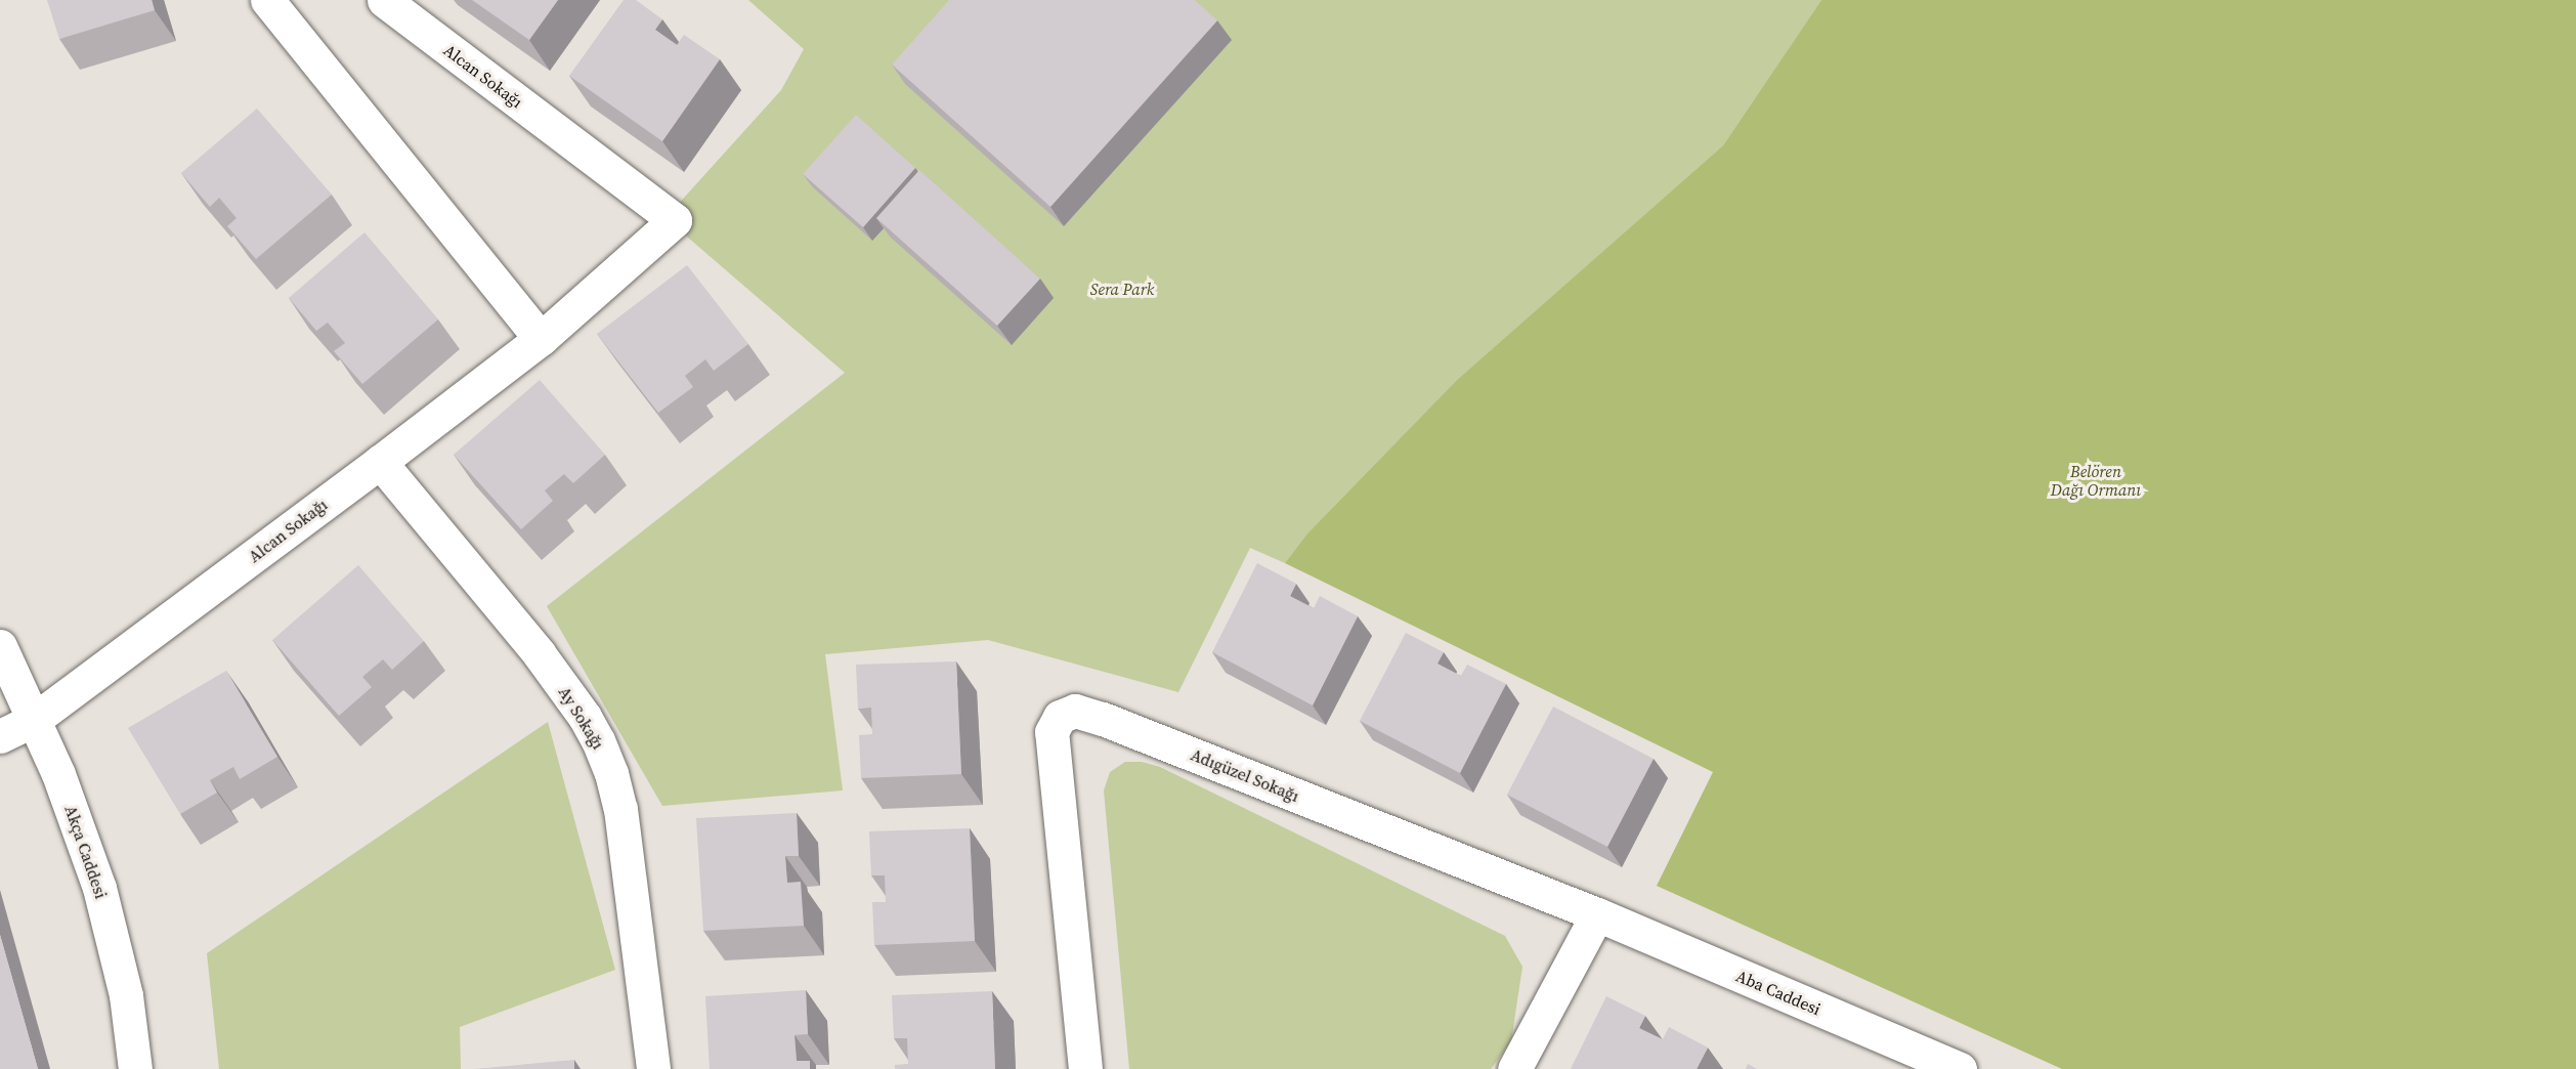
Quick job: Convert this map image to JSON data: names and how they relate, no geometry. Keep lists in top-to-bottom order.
{
  "streets": {
    "street": [
      "Alcan Sokağı",
      "Ay Sokağı",
      "Adıgüzel Sokağı",
      "Akça Caddesi",
      "Aba Caddesi"
    ]
  },
  "crossings": [
    ["Alcan Sokağı", "Ay Sokağı"],
    ["Alcan Sokağı", "Akça Caddesi"],
    ["Adıgüzel Sokağı", "Aba Caddesi"]
  ],
  "parks": ["Sera Park", "Belören Dağı Ormanı"]
}
